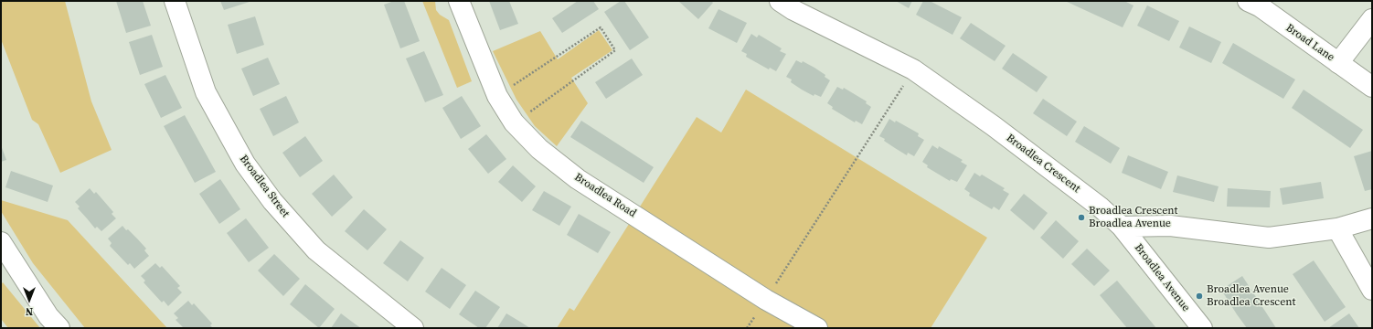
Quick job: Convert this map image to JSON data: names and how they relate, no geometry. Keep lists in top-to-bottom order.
{
  "streets": {
    "street": [
      "Broad Lane",
      "Broadlea Crescent",
      "Broadlea Street",
      "Broadlea Road",
      "Broadlea Avenue"
    ]
  },
  "crossings": [
    ["Broadlea Crescent", "Broadlea Avenue"]
  ],
  "places": ["Broadlea Crescent Broadlea Avenue", "Broadlea Avenue Broadlea Crescent"],
  "north": "bottom"
}
